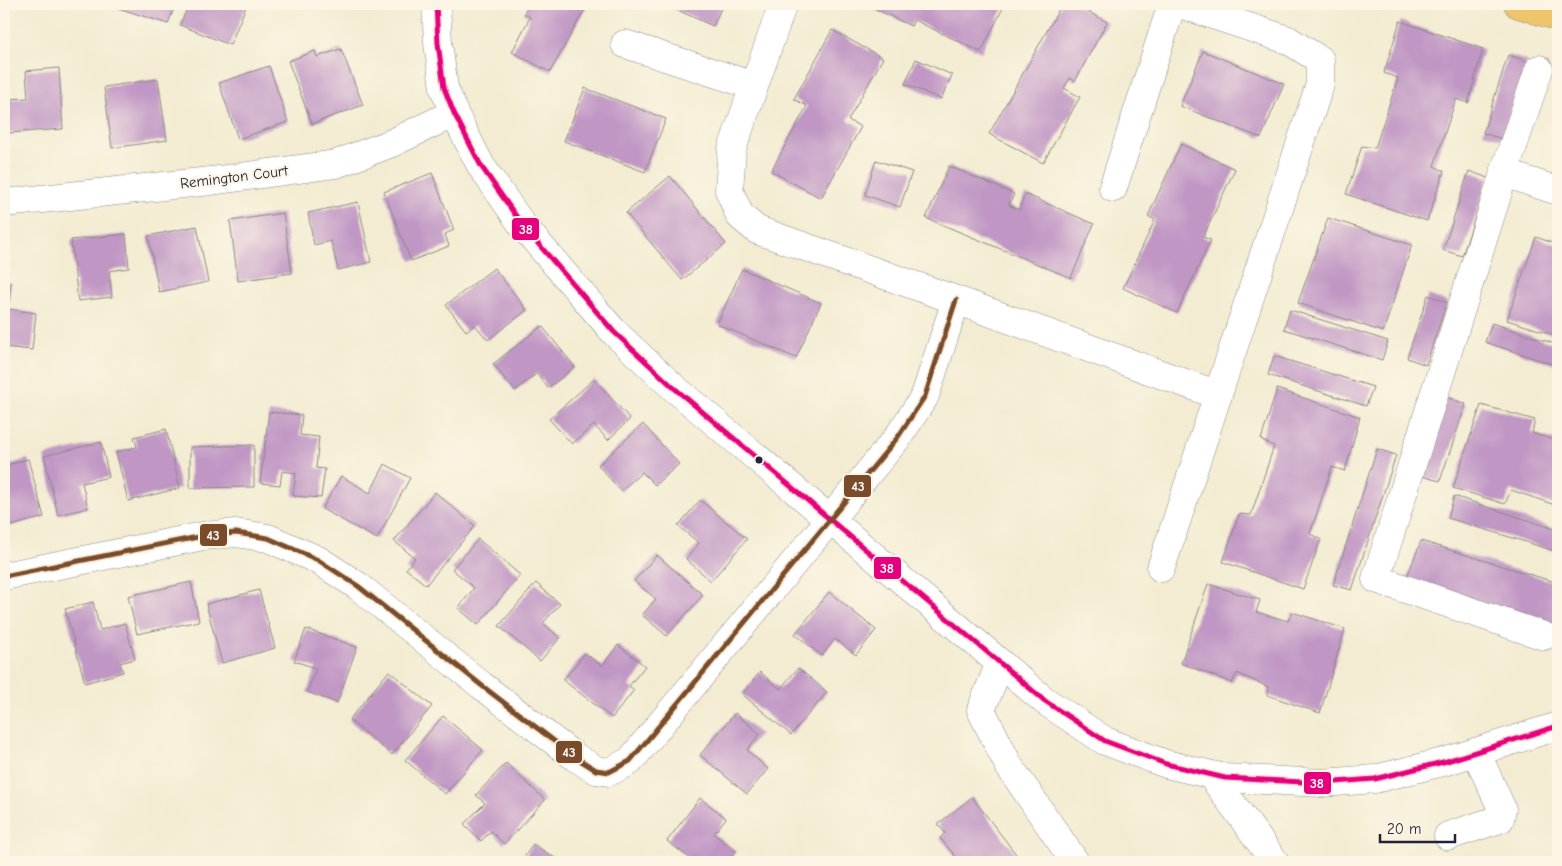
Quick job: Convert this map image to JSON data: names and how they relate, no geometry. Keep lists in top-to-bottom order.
{
  "streets": {
    "street": ["Remington Court"]
  },
  "lines": ["transit line 38", "transit line 43"],
  "scale_bar": "20 m"
}
